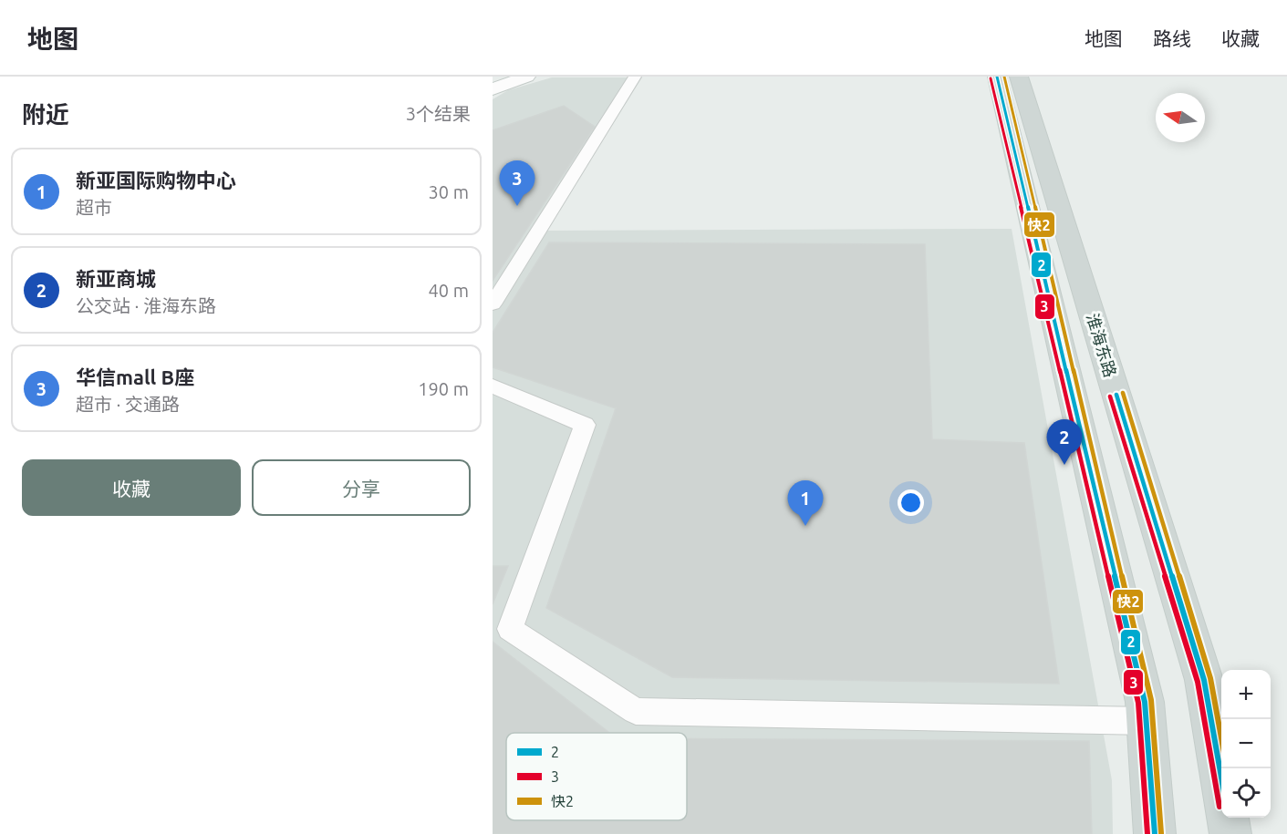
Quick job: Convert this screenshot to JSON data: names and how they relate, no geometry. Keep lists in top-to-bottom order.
{
  "streets": {
    "main road": ["淮海东路"]
  },
  "lines": ["transit line 2", "transit line 快2", "transit line 3"],
  "legend": ["2", "3", "快2"],
  "north": "left",
  "page": {
    "header": "地图",
    "nav": ["地图", "路线", "收藏"],
    "heading": ["附近", "3个结果"],
    "list": [
      {
        "mark": "1",
        "name": "新亚国际购物中心",
        "note": "超市",
        "value": "30 m"
      },
      {
        "mark": "2",
        "name": "新亚商城",
        "note": "公交站 · 淮海东路",
        "value": "40 m"
      },
      {
        "mark": "3",
        "name": "华信mall B座",
        "note": "超市 · 交通路",
        "value": "190 m"
      }
    ],
    "pins": ["3", "2", "1"],
    "buttons": ["收藏", "分享"],
    "map_buttons": ["+", "−"]
  }
}
